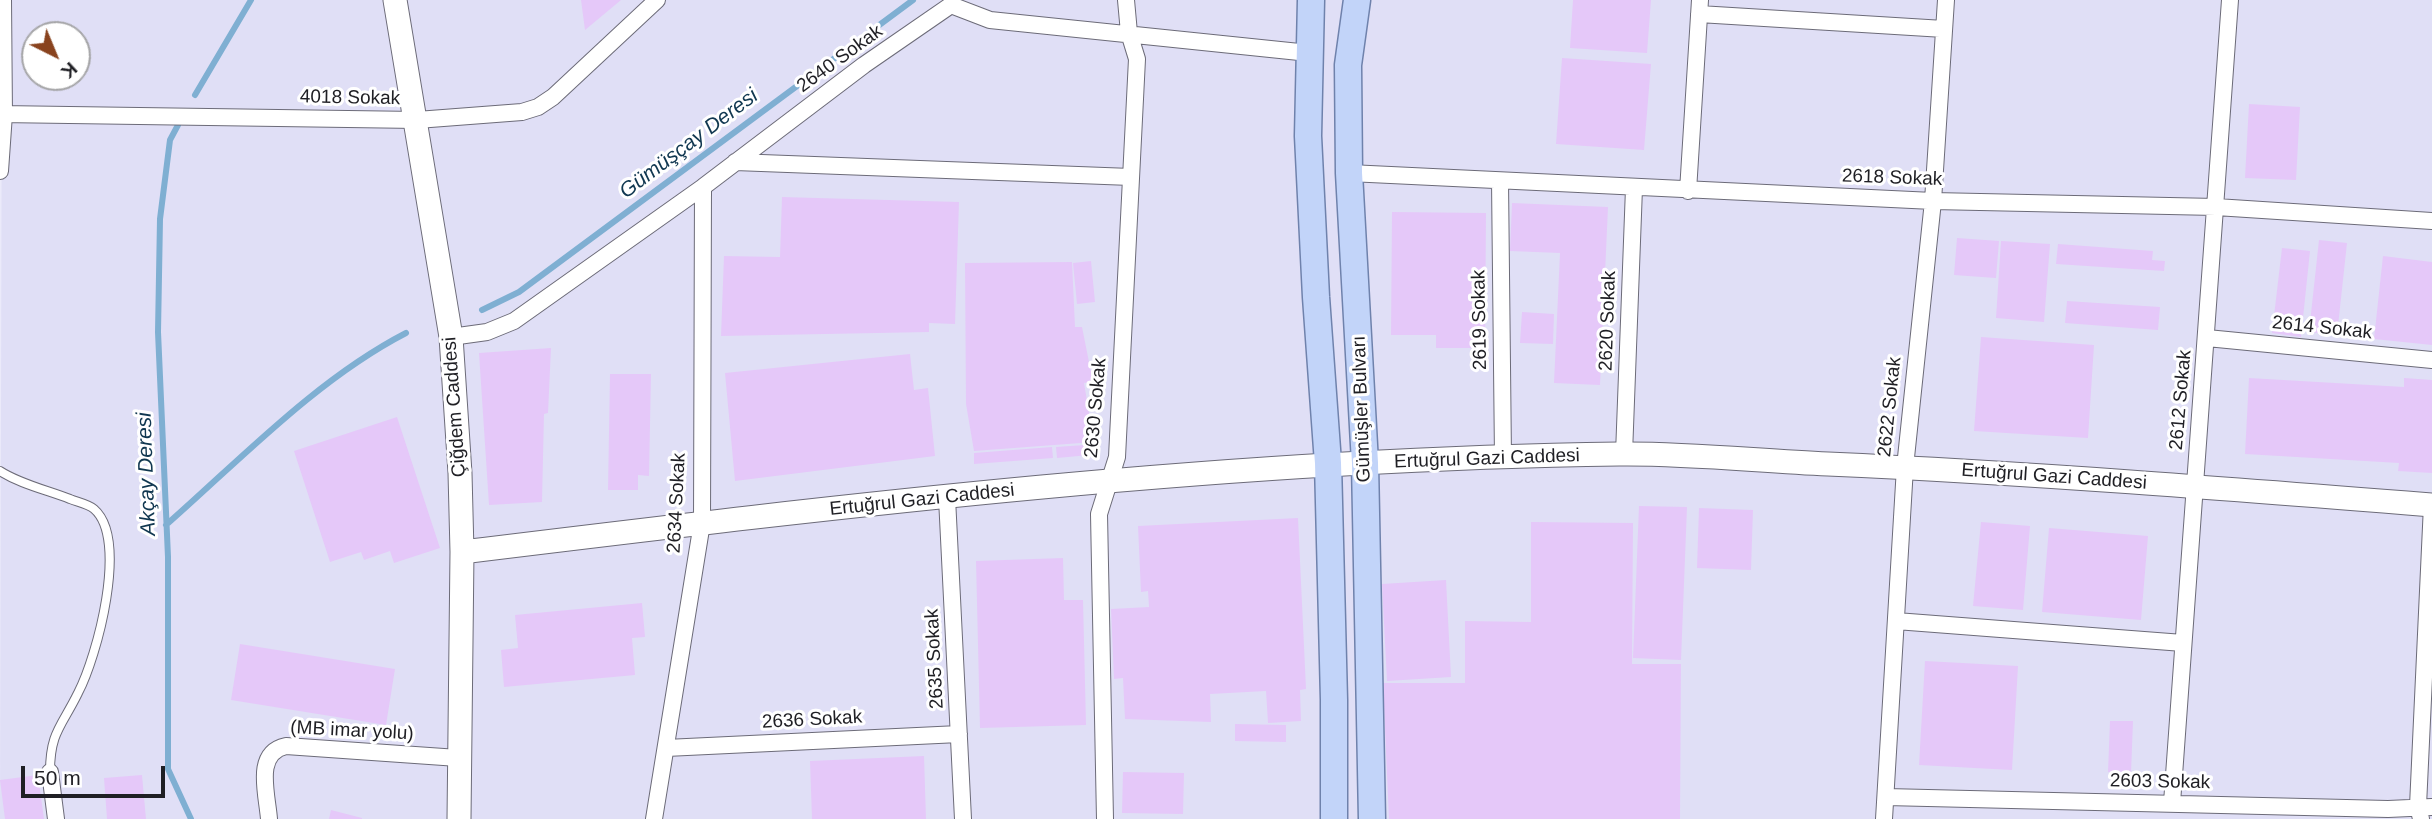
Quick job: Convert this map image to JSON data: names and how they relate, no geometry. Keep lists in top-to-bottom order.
{
  "streets": {
    "main road": ["Çiğdem Caddesi", "Gümüşler Bulvarı", "Ertuğrul Gazi Caddesi"],
    "street": [
      "2640 Sokak",
      "4018 Sokak",
      "2618 Sokak",
      "2619 Sokak",
      "2620 Sokak",
      "2614 Sokak",
      "2612 Sokak",
      "2622 Sokak",
      "2630 Sokak",
      "2634 Sokak",
      "2635 Sokak",
      "2636 Sokak",
      "(MB imar yolu)",
      "2603 Sokak"
    ]
  },
  "crossings": [
    ["2640 Sokak", "Çiğdem Caddesi"],
    ["2640 Sokak", "2630 Sokak"],
    ["2640 Sokak", "Gümüşler Bulvarı"],
    ["2640 Sokak", "2634 Sokak"],
    ["4018 Sokak", "Çiğdem Caddesi"],
    ["2618 Sokak", "2619 Sokak"],
    ["2618 Sokak", "2620 Sokak"],
    ["2618 Sokak", "2612 Sokak"],
    ["2618 Sokak", "2622 Sokak"],
    ["2618 Sokak", "Gümüşler Bulvarı"],
    ["2619 Sokak", "Ertuğrul Gazi Caddesi"],
    ["2620 Sokak", "Ertuğrul Gazi Caddesi"],
    ["2614 Sokak", "2612 Sokak"],
    ["2612 Sokak", "Ertuğrul Gazi Caddesi"],
    ["2612 Sokak", "2603 Sokak"],
    ["Çiğdem Caddesi", "Ertuğrul Gazi Caddesi"],
    ["Çiğdem Caddesi", "(MB imar yolu)"],
    ["2622 Sokak", "Ertuğrul Gazi Caddesi"],
    ["2622 Sokak", "2603 Sokak"],
    ["2630 Sokak", "Ertuğrul Gazi Caddesi"],
    ["Gümüşler Bulvarı", "Ertuğrul Gazi Caddesi"],
    ["Ertuğrul Gazi Caddesi", "2634 Sokak"],
    ["Ertuğrul Gazi Caddesi", "2635 Sokak"],
    ["2634 Sokak", "2636 Sokak"],
    ["2635 Sokak", "2636 Sokak"]
  ],
  "water": ["Gümüşçay Deresi", "Akçay Deresi"],
  "scale_bar": "50 m",
  "north": "bottom right"
}
